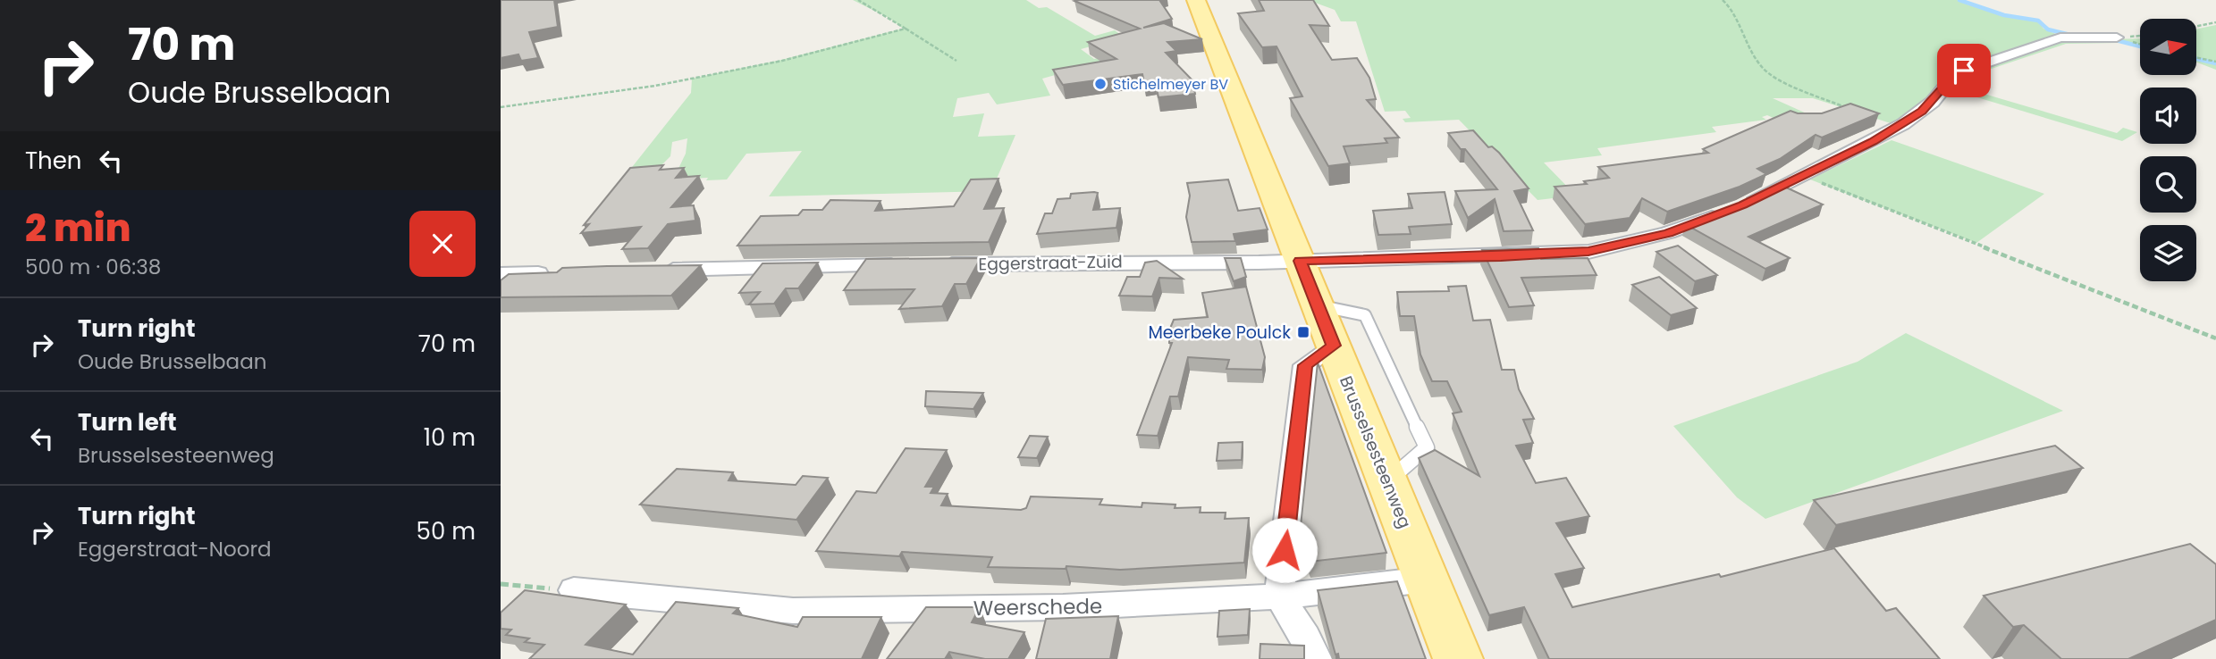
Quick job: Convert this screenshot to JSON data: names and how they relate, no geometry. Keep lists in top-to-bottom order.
{
  "streets": {
    "main road": ["Brusselsesteenweg"],
    "street": ["Eggerstraat-Zuid", "Weerschede"]
  },
  "crossings": [
    ["Eggerstraat-Zuid", "Brusselsesteenweg"],
    ["Brusselsesteenweg", "Weerschede"]
  ],
  "places": {
    "other": ["Stichelmeyer BV"],
    "transit": ["Meerbeke Poulck"]
  },
  "north": "right",
  "page": {
    "turn": ["70 m", "Oude Brusselbaan"],
    "then": "Then",
    "heading": ["2 min", "500 m · 06:38"],
    "list": [
      {
        "name": "Turn right",
        "note": "Oude Brusselbaan",
        "value": "70 m"
      },
      {
        "name": "Turn left",
        "note": "Brusselsesteenweg",
        "value": "10 m"
      },
      {
        "name": "Turn right",
        "note": "Eggerstraat-Noord",
        "value": "50 m"
      }
    ]
  }
}
